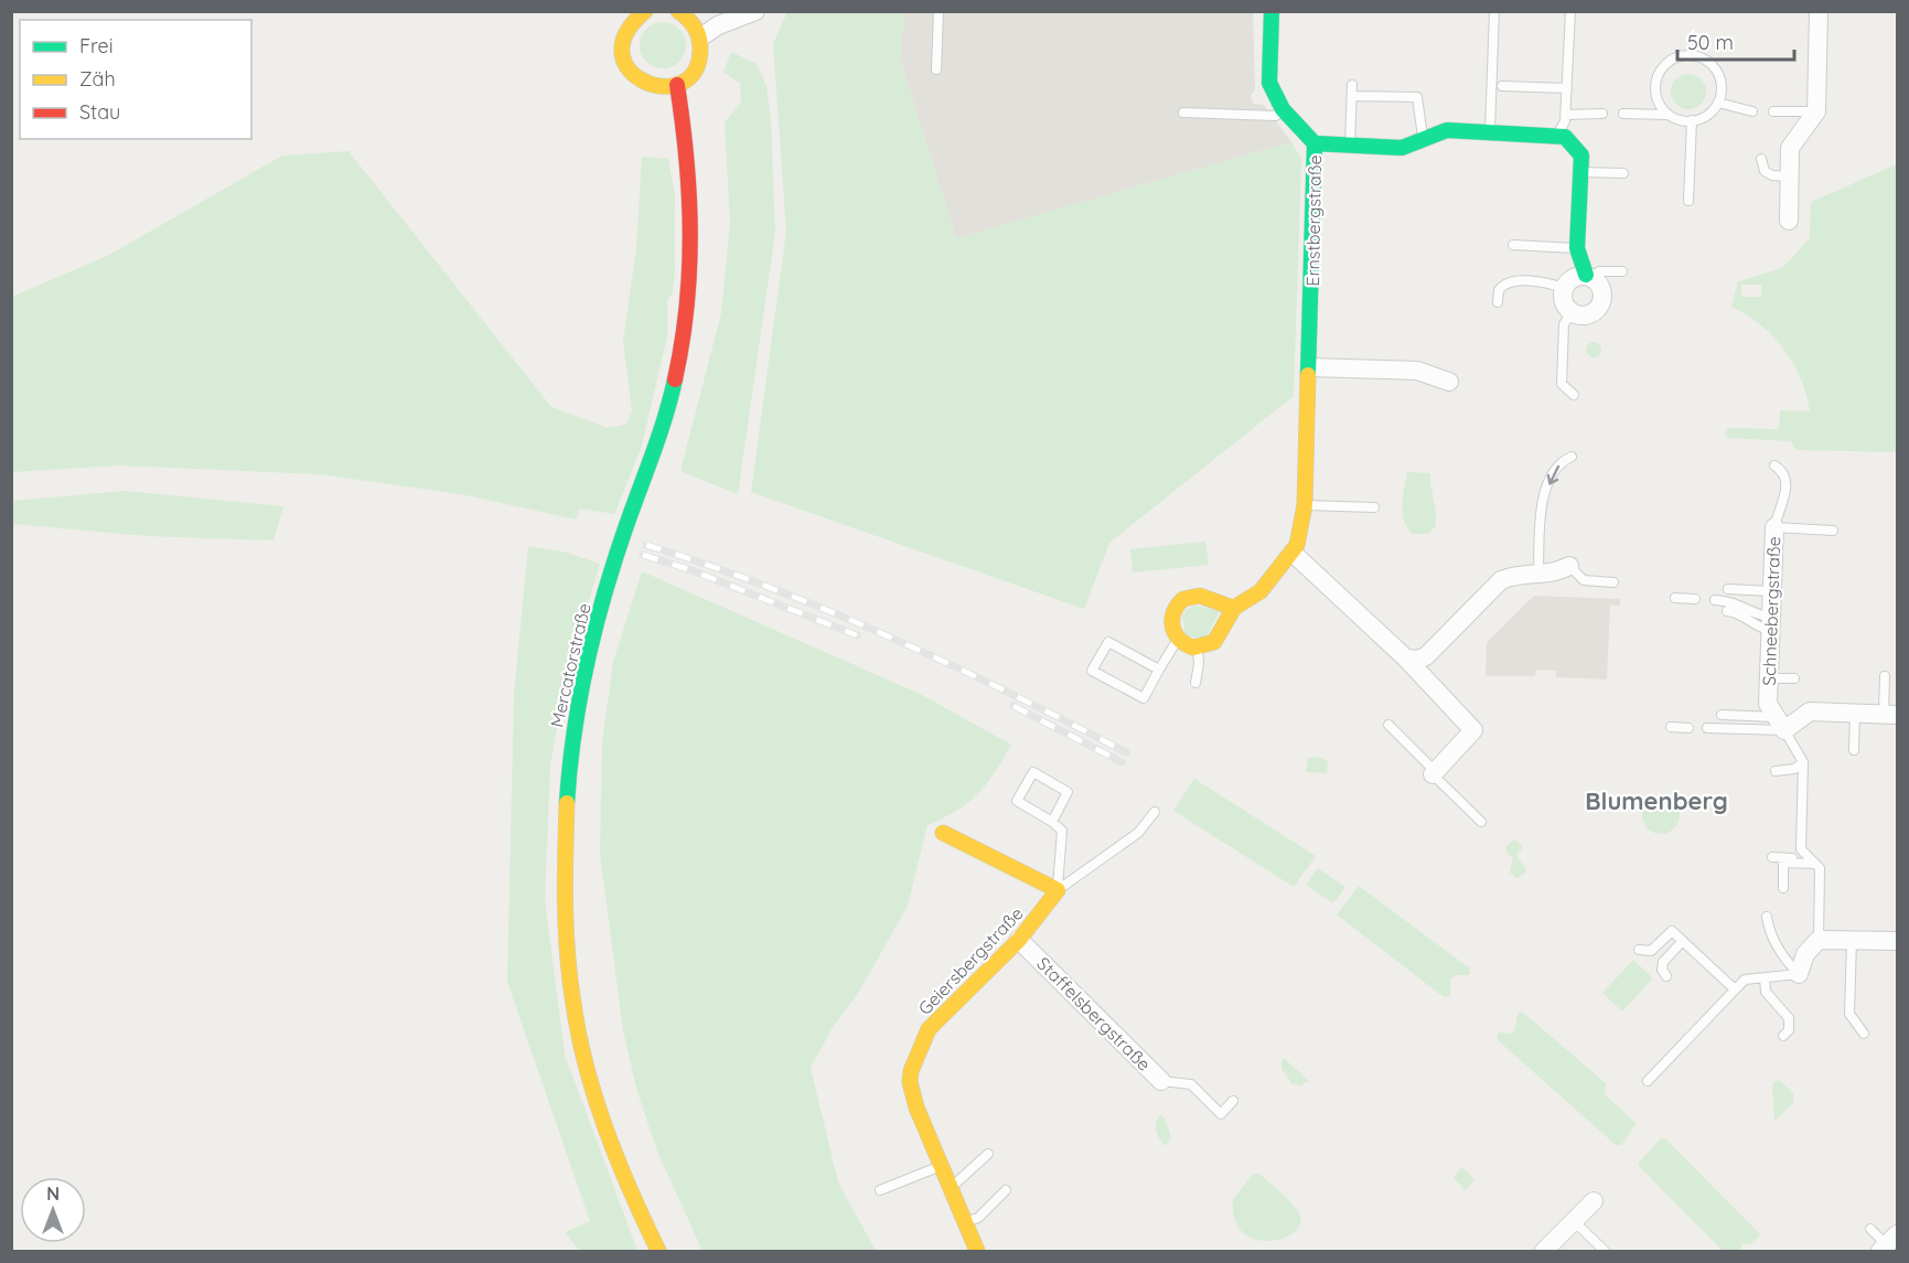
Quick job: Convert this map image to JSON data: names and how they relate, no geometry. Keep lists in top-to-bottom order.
{
  "streets": {
    "street": [
      "Ernstbergstraße",
      "Schneebergstraße",
      "Mercatorstraße",
      "Geiersbergstraße",
      "Staffelsbergstraße"
    ]
  },
  "crossings": [
    ["Geiersbergstraße", "Staffelsbergstraße"]
  ],
  "districts": ["Blumenberg"],
  "legend": ["Frei", "Zäh", "Stau"],
  "scale_bar": "50 m",
  "north": "top"
}
